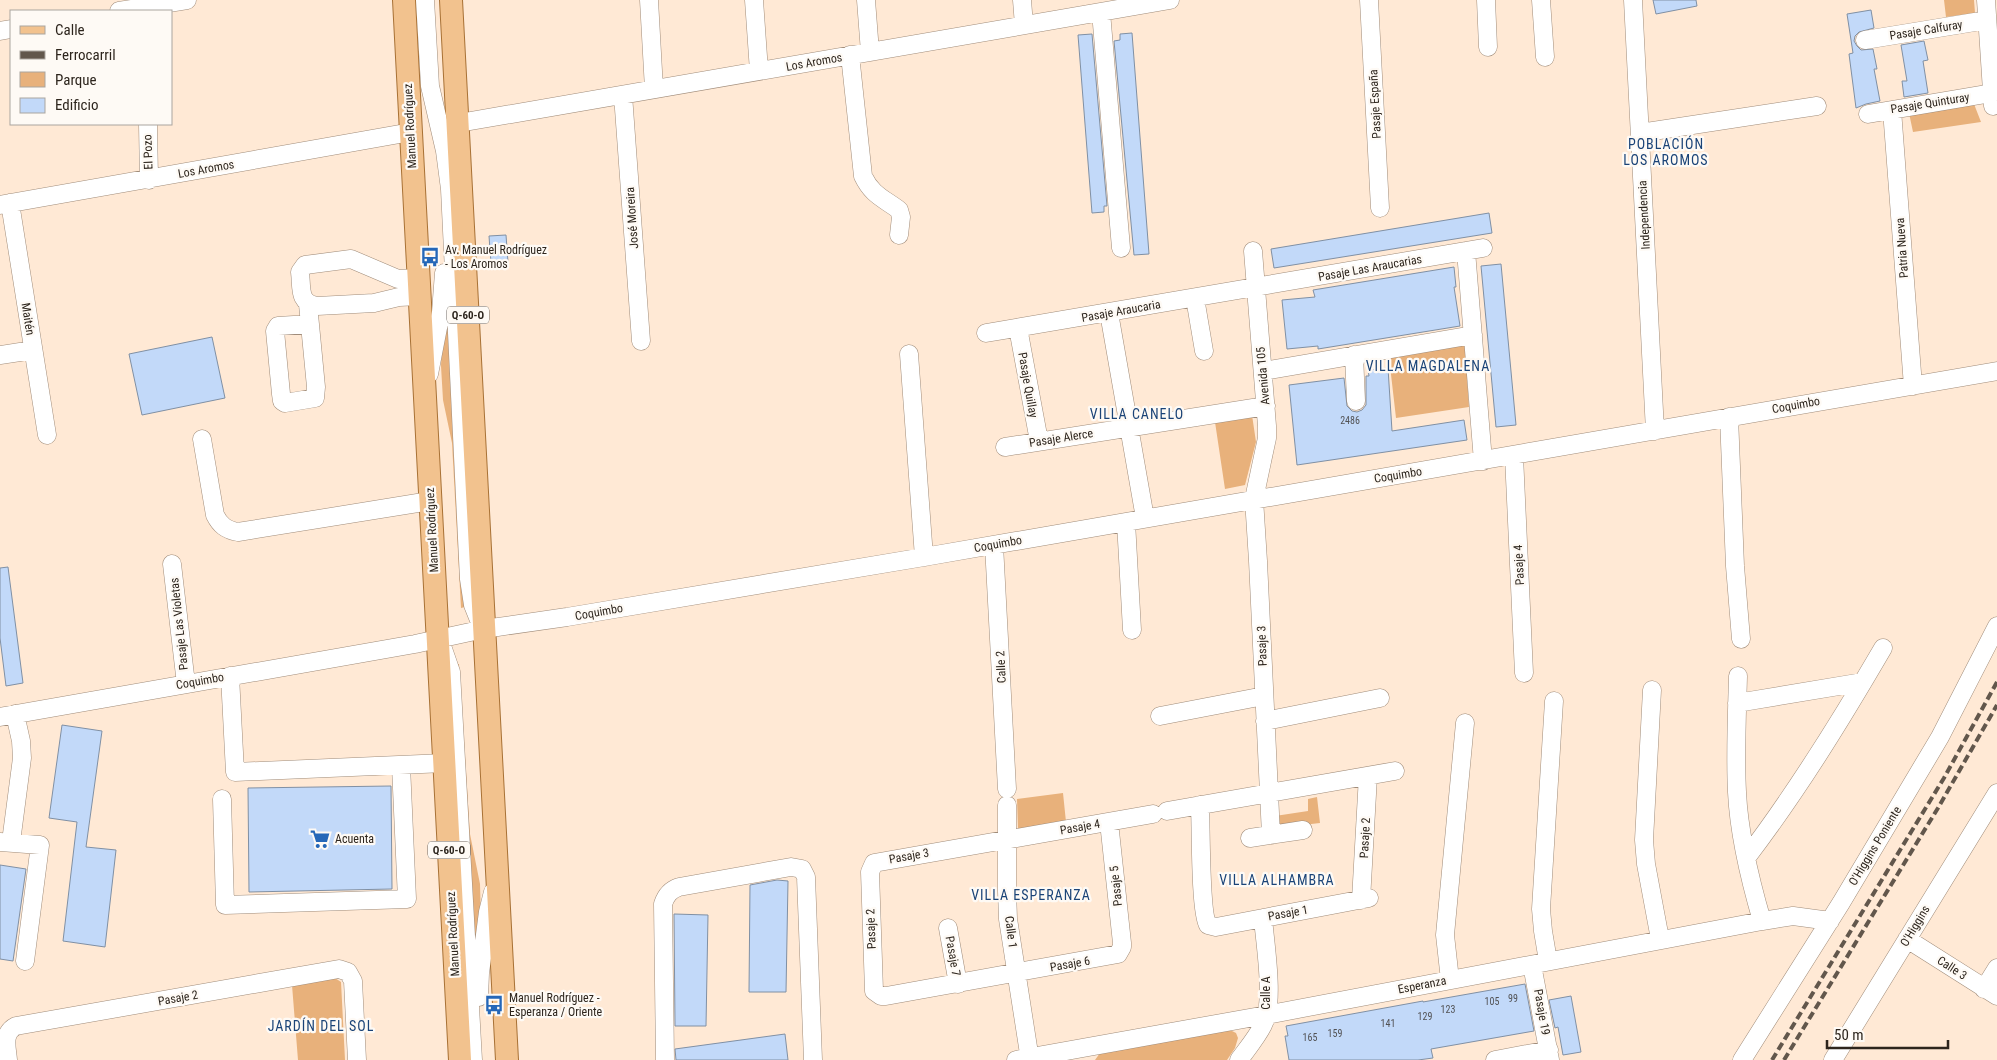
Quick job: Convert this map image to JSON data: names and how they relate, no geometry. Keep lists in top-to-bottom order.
{
  "streets": {
    "main road": ["Manuel Rodríguez", "Q-60-O"],
    "street": [
      "Pasaje Calfuray",
      "Los Aromos",
      "Pasaje Quinturay",
      "Pasaje España",
      "El Pozo",
      "Independencia",
      "José Moreira",
      "Patria Nueva",
      "Pasaje Las Araucarias",
      "Pasaje Araucaria",
      "Maitén",
      "Avenida 105",
      "Pasaje Quillay",
      "Coquimbo",
      "Pasaje Alerce",
      "Pasaje 4",
      "Pasaje Las Violetas",
      "Pasaje 3",
      "Calle 2",
      "Pasaje 2",
      "O'Higgins Poniente",
      "Pasaje 5",
      "Pasaje 1",
      "O'Higgins",
      "Calle 1",
      "Pasaje 7",
      "Pasaje 6",
      "Calle 3",
      "Esperanza",
      "Calle A",
      "Pasaje 19"
    ]
  },
  "crossings": [
    ["Pasaje Calfuray", "Pasaje Quinturay"],
    ["Los Aromos", "Manuel Rodríguez"],
    ["Los Aromos", "El Pozo"],
    ["Los Aromos", "José Moreira"],
    ["Los Aromos", "Q-60-O"],
    ["Los Aromos", "Maitén"],
    ["Pasaje Quinturay", "Patria Nueva"],
    ["Manuel Rodríguez", "Coquimbo"],
    ["Independencia", "Coquimbo"],
    ["Patria Nueva", "Coquimbo"],
    ["Pasaje Las Araucarias", "Pasaje Araucaria"],
    ["Pasaje Las Araucarias", "Avenida 105"],
    ["Pasaje Araucaria", "Avenida 105"],
    ["Pasaje Araucaria", "Pasaje Quillay"],
    ["Q-60-O", "Coquimbo"],
    ["Avenida 105", "Coquimbo"],
    ["Avenida 105", "Pasaje Alerce"],
    ["Avenida 105", "Pasaje 3"],
    ["Pasaje Quillay", "Pasaje Alerce"],
    ["Coquimbo", "Pasaje 4"],
    ["Coquimbo", "Pasaje Las Violetas"],
    ["Coquimbo", "Pasaje 3"],
    ["Coquimbo", "Calle 2"],
    ["Pasaje 4", "Pasaje 3"],
    ["Pasaje 4", "Pasaje 5"],
    ["Pasaje 4", "Pasaje 1"],
    ["Pasaje 4", "Calle 1"],
    ["Pasaje 3", "Pasaje 2"],
    ["Pasaje 3", "Calle 1"],
    ["Calle 2", "Calle 1"],
    ["Pasaje 2", "Pasaje 1"],
    ["Pasaje 2", "Pasaje 7"],
    ["O'Higgins Poniente", "Esperanza"],
    ["Pasaje 5", "Pasaje 6"],
    ["Pasaje 1", "Calle A"],
    ["O'Higgins", "Calle 3"],
    ["Calle 1", "Pasaje 6"],
    ["Calle 1", "Esperanza"],
    ["Esperanza", "Calle A"],
    ["Esperanza", "Pasaje 19"]
  ],
  "districts": [
    "POBLACIÓN LOS AROMOS",
    "VILLA MAGDALENA",
    "VILLA CANELO",
    "VILLA ALHAMBRA",
    "VILLA ESPERANZA",
    "JARDÍN DEL SOL"
  ],
  "places": {
    "bus stop": ["Av. Manuel Rodríguez - Los Aromos", "Manuel Rodríguez - Esperanza / Oriente"],
    "supermarket": ["Acuenta"]
  },
  "house_numbers": [
    "2486",
    "99",
    "105",
    "123",
    "129",
    "141",
    "159",
    "165"
  ],
  "legend": [
    "Calle",
    "Ferrocarril",
    "Parque",
    "Edificio"
  ],
  "scale_bar": "50 m"
}
